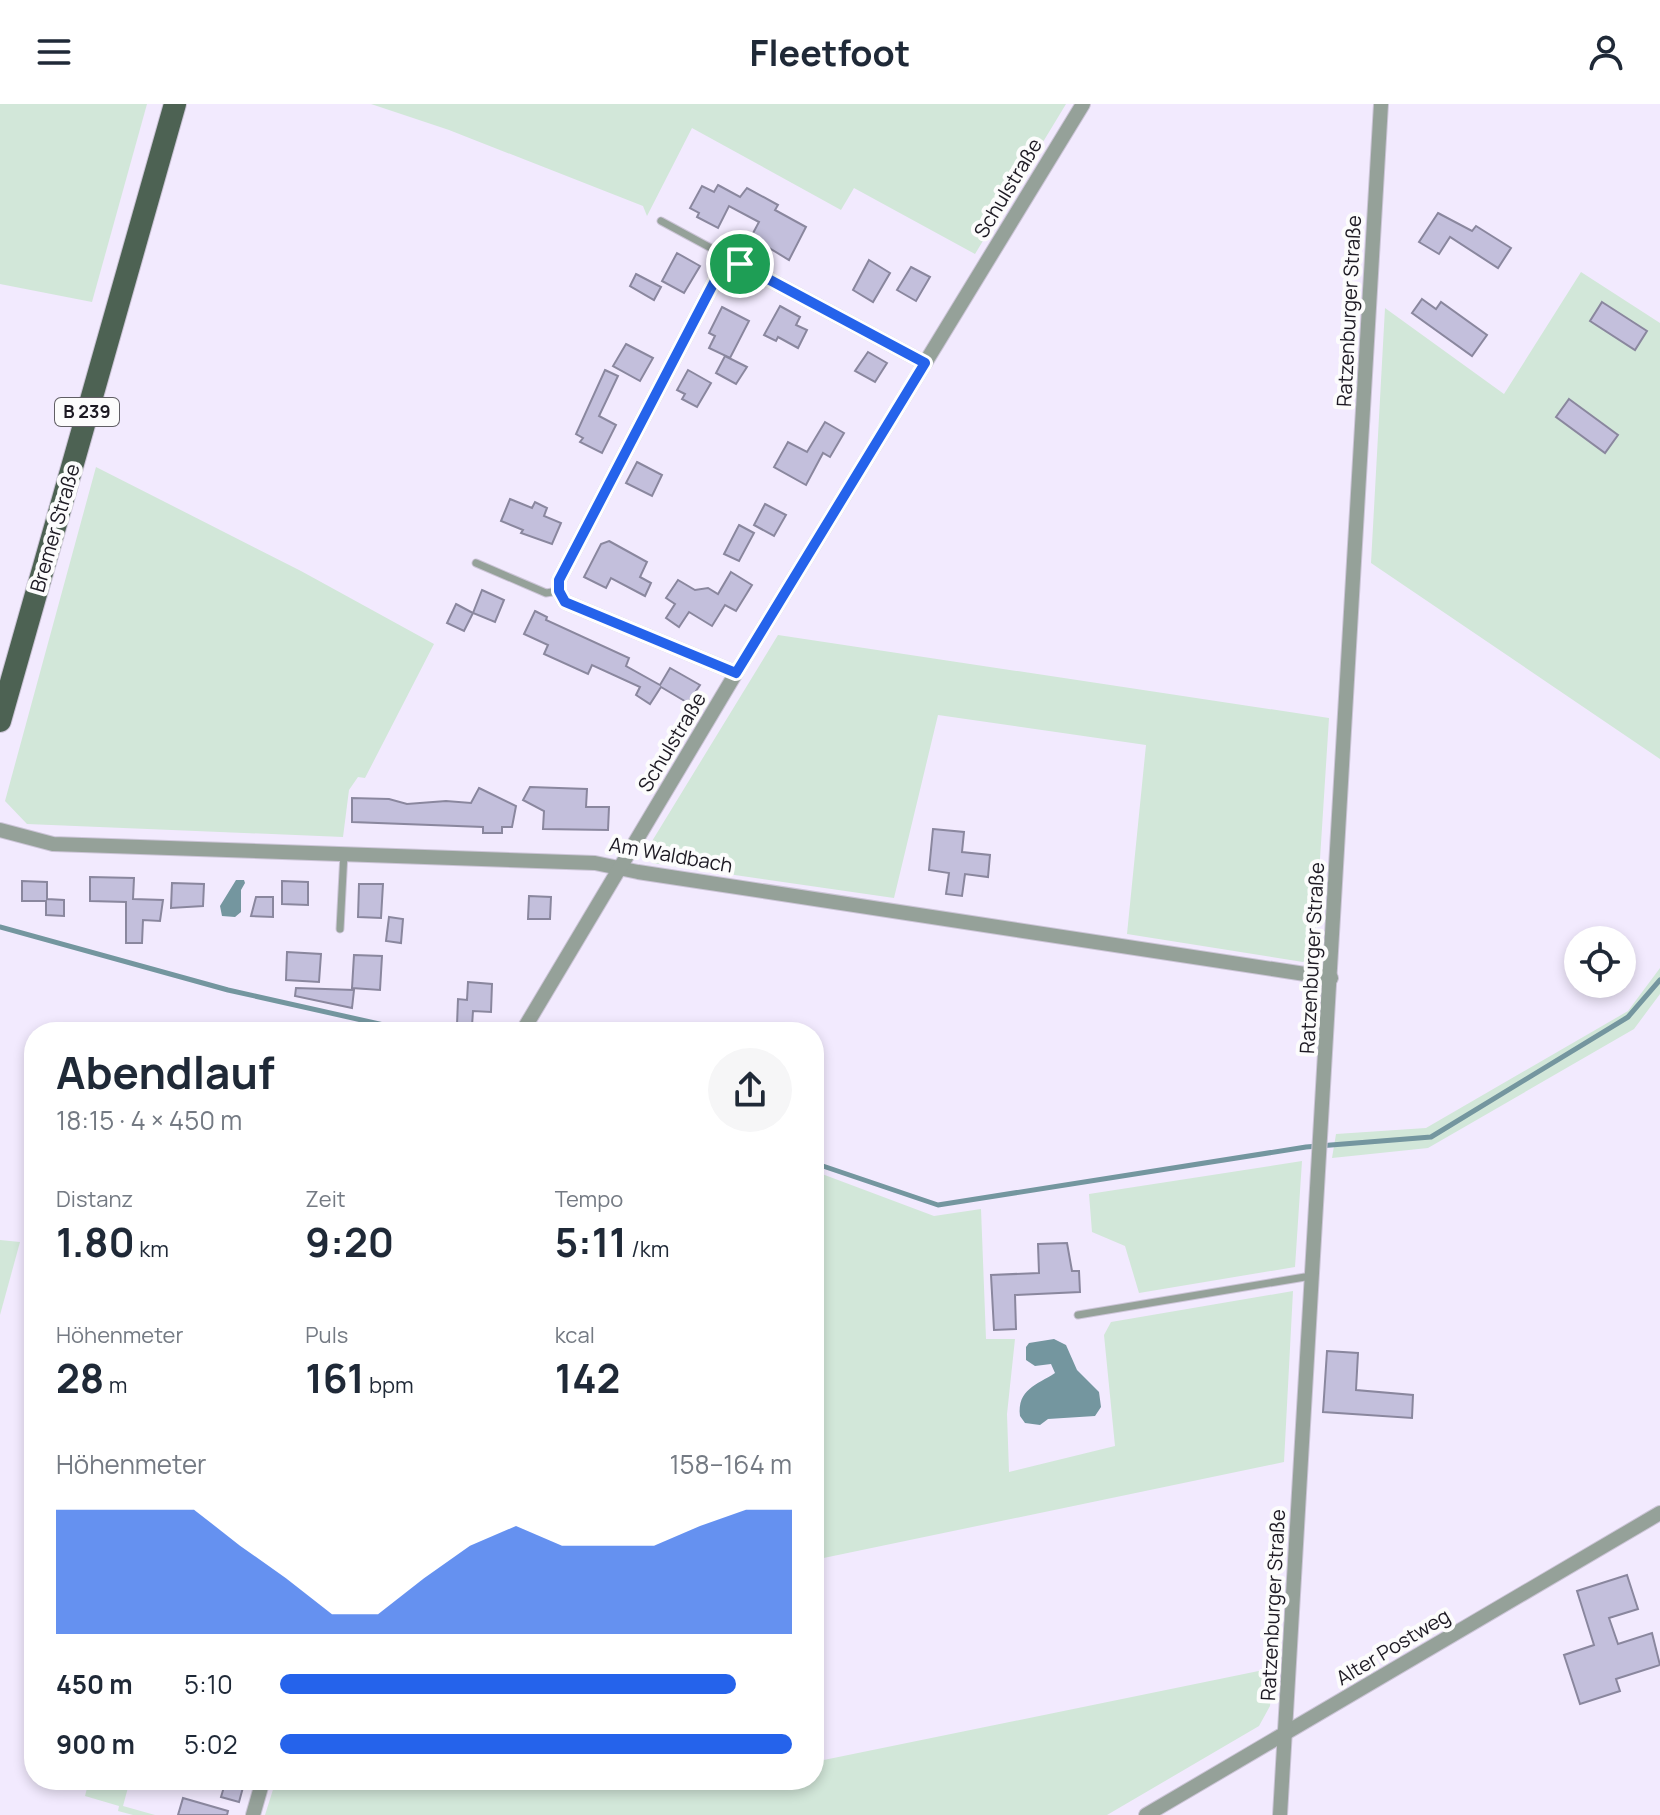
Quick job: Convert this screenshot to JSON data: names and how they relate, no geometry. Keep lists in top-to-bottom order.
{
  "streets": {
    "main road": ["B 239", "Bremer Straße"],
    "street": [
      "Schulstraße",
      "Ratzenburger Straße",
      "Am Waldbach",
      "Alter Postweg"
    ]
  },
  "crossings": [
    ["Schulstraße", "Am Waldbach"],
    ["Ratzenburger Straße", "Am Waldbach"],
    ["Ratzenburger Straße", "Alter Postweg"]
  ],
  "page": {
    "header": "Fleetfoot",
    "heading": ["Abendlauf", "18:15 · 4 × 450 m"],
    "stats": [
      ["Distanz", "1.80 km"],
      ["Zeit", "9:20"],
      ["Tempo", "5:11 /km"],
      ["Höhenmeter", "28 m"],
      ["Puls", "161 bpm"],
      ["kcal", "142"]
    ],
    "chart": ["Höhenmeter", "158–164 m"],
    "list": [
      {
        "name": "450 m",
        "note": "5:10"
      },
      {
        "name": "900 m",
        "note": "5:02"
      }
    ]
  }
}
